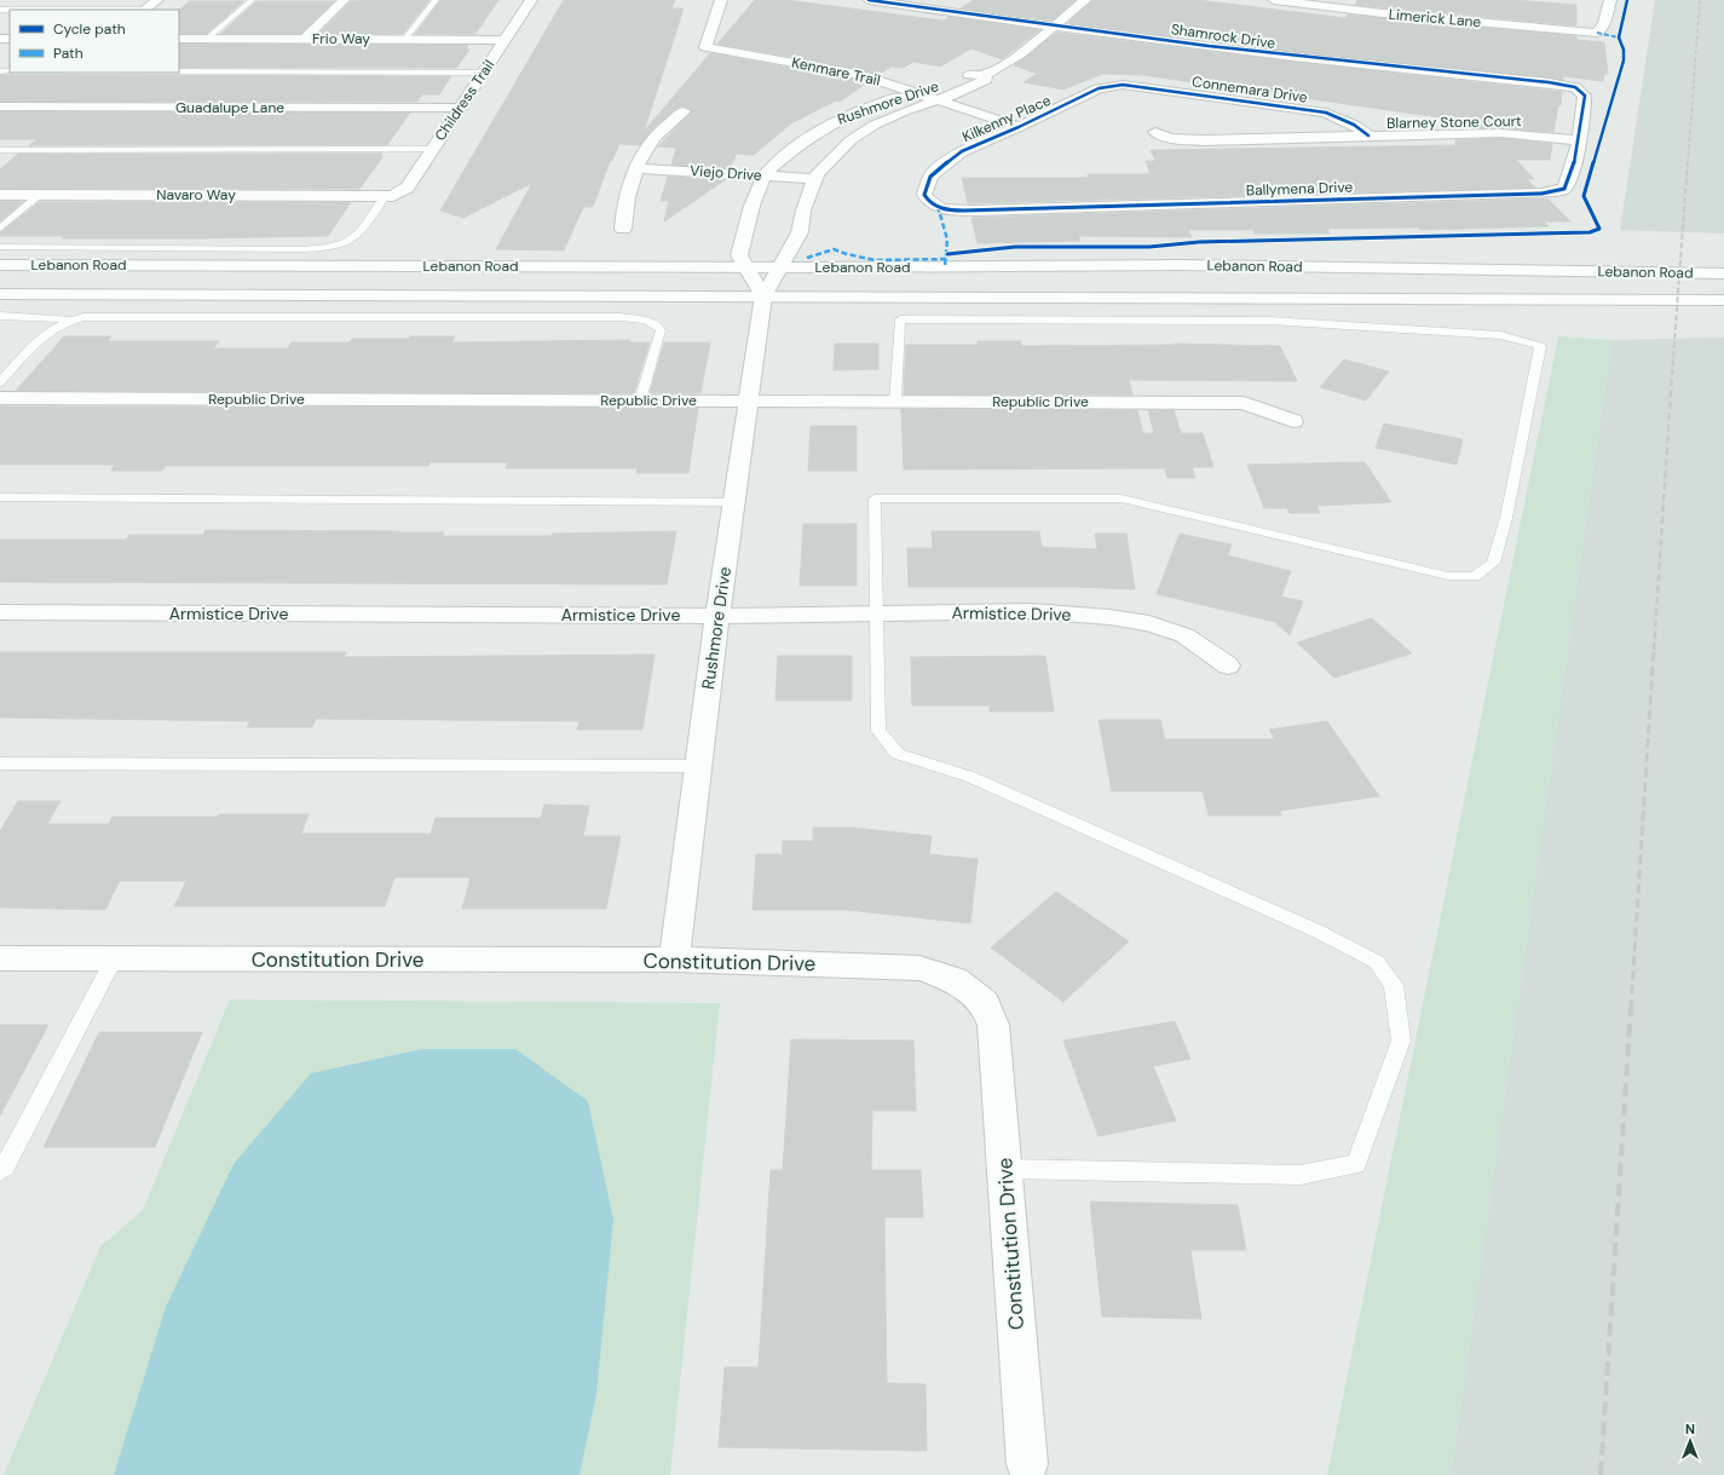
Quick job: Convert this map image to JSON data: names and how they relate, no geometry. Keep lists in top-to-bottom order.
{
  "streets": {
    "street": [
      "Limerick Lane",
      "Shamrock Drive",
      "Frio Way",
      "Kenmare Trail",
      "Connemara Drive",
      "Childress Trail",
      "Rushmore Drive",
      "Guadalupe Lane",
      "Kilkenny Place",
      "Blarney Stone Court",
      "Viejo Drive",
      "Ballymena Drive",
      "Navaro Way",
      "Lebanon Road",
      "Republic Drive",
      "Armistice Drive",
      "Constitution Drive"
    ]
  },
  "crossings": [
    ["Shamrock Drive", "Rushmore Drive"],
    ["Shamrock Drive", "Ballymena Drive"],
    ["Frio Way", "Childress Trail"],
    ["Kenmare Trail", "Rushmore Drive"],
    ["Kenmare Trail", "Kilkenny Place"],
    ["Connemara Drive", "Kilkenny Place"],
    ["Connemara Drive", "Blarney Stone Court"],
    ["Childress Trail", "Guadalupe Lane"],
    ["Childress Trail", "Navaro Way"],
    ["Rushmore Drive", "Viejo Drive"],
    ["Rushmore Drive", "Lebanon Road"],
    ["Rushmore Drive", "Republic Drive"],
    ["Rushmore Drive", "Armistice Drive"],
    ["Rushmore Drive", "Constitution Drive"],
    ["Kilkenny Place", "Ballymena Drive"],
    ["Blarney Stone Court", "Ballymena Drive"]
  ],
  "legend": ["Cycle path", "Path"],
  "north": "top"
}
